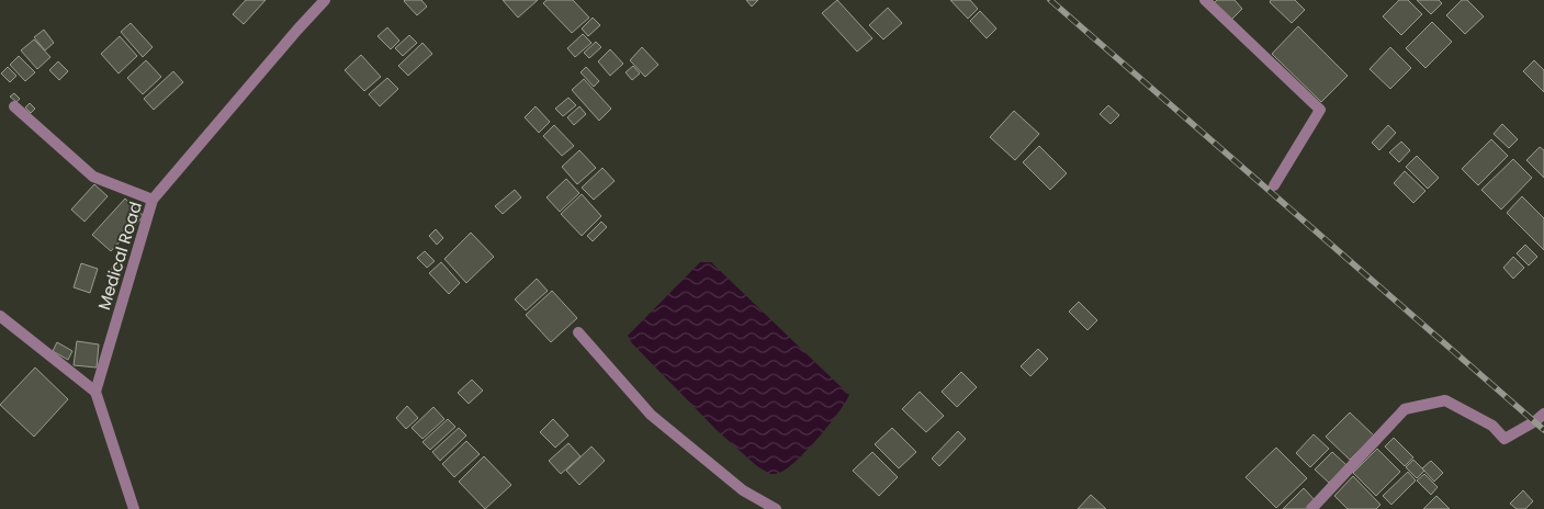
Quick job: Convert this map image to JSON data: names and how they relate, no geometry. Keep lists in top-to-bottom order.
{
  "streets": {
    "street": ["Medical Road"]
  }
}
